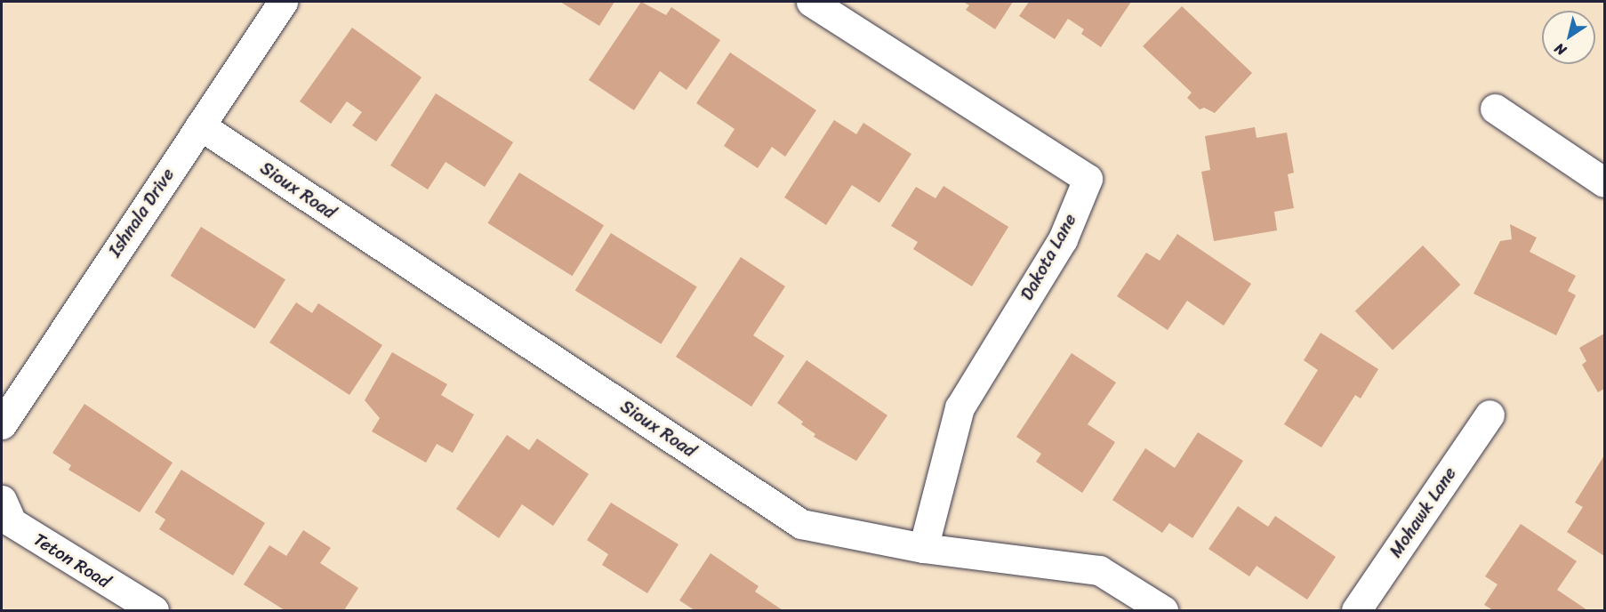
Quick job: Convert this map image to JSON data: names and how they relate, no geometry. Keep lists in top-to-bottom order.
{
  "streets": {
    "street": [
      "Sioux Road",
      "Ishnala Drive",
      "Dakota Lane",
      "Mohawk Lane",
      "Teton Road"
    ]
  },
  "crossings": [
    ["Sioux Road", "Ishnala Drive"],
    ["Sioux Road", "Dakota Lane"]
  ],
  "north": "bottom left"
}
